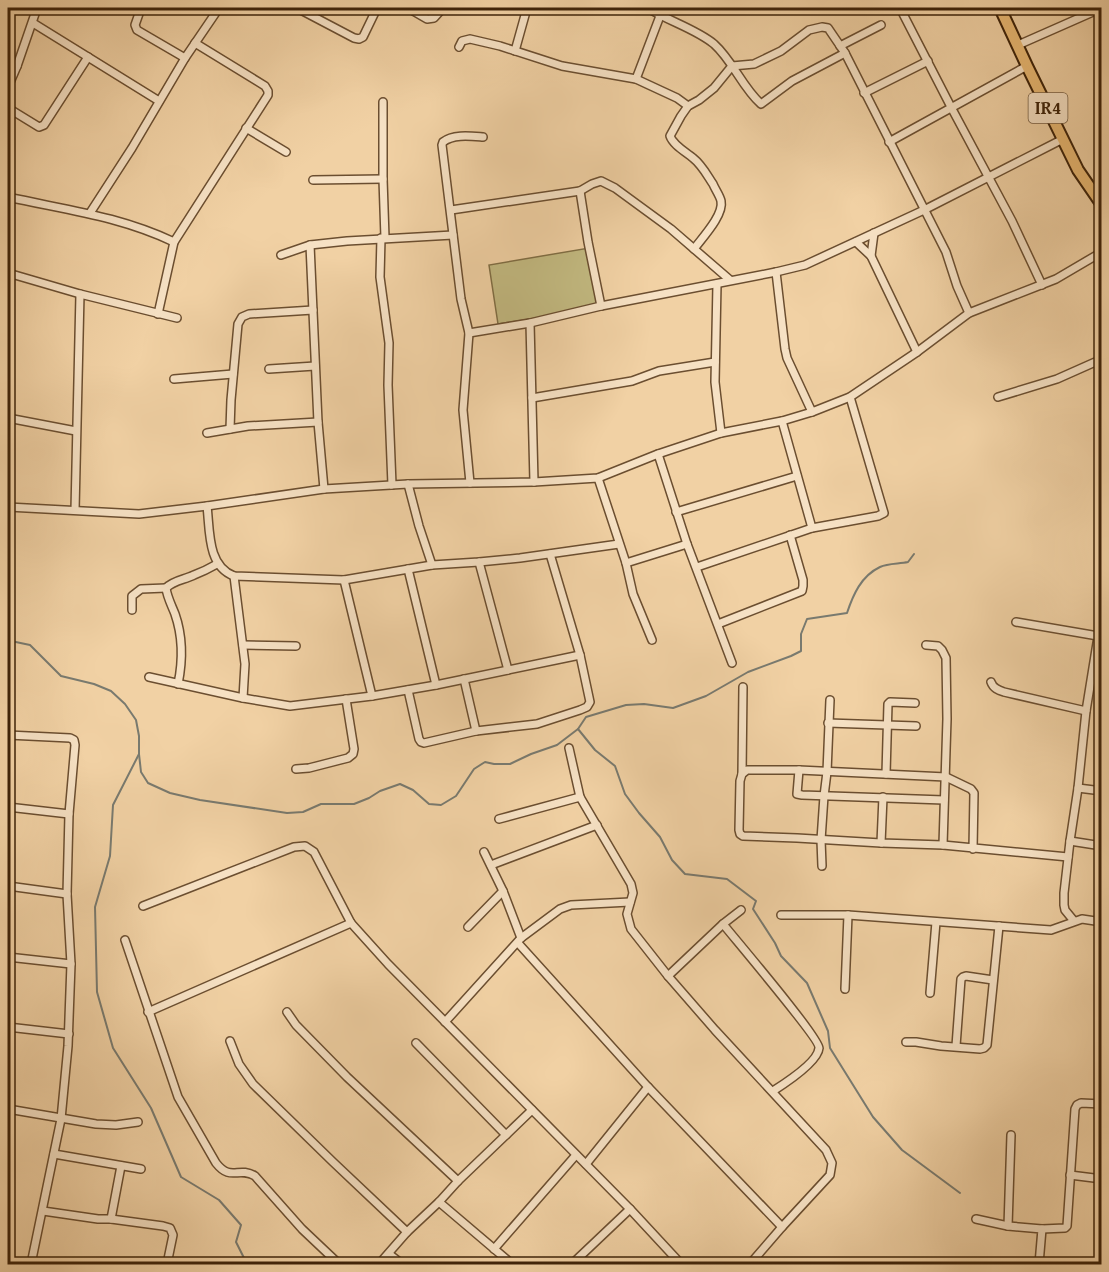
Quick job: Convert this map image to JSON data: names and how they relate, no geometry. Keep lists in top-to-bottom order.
{
  "streets": {
    "main road": ["IR4"]
  }
}
